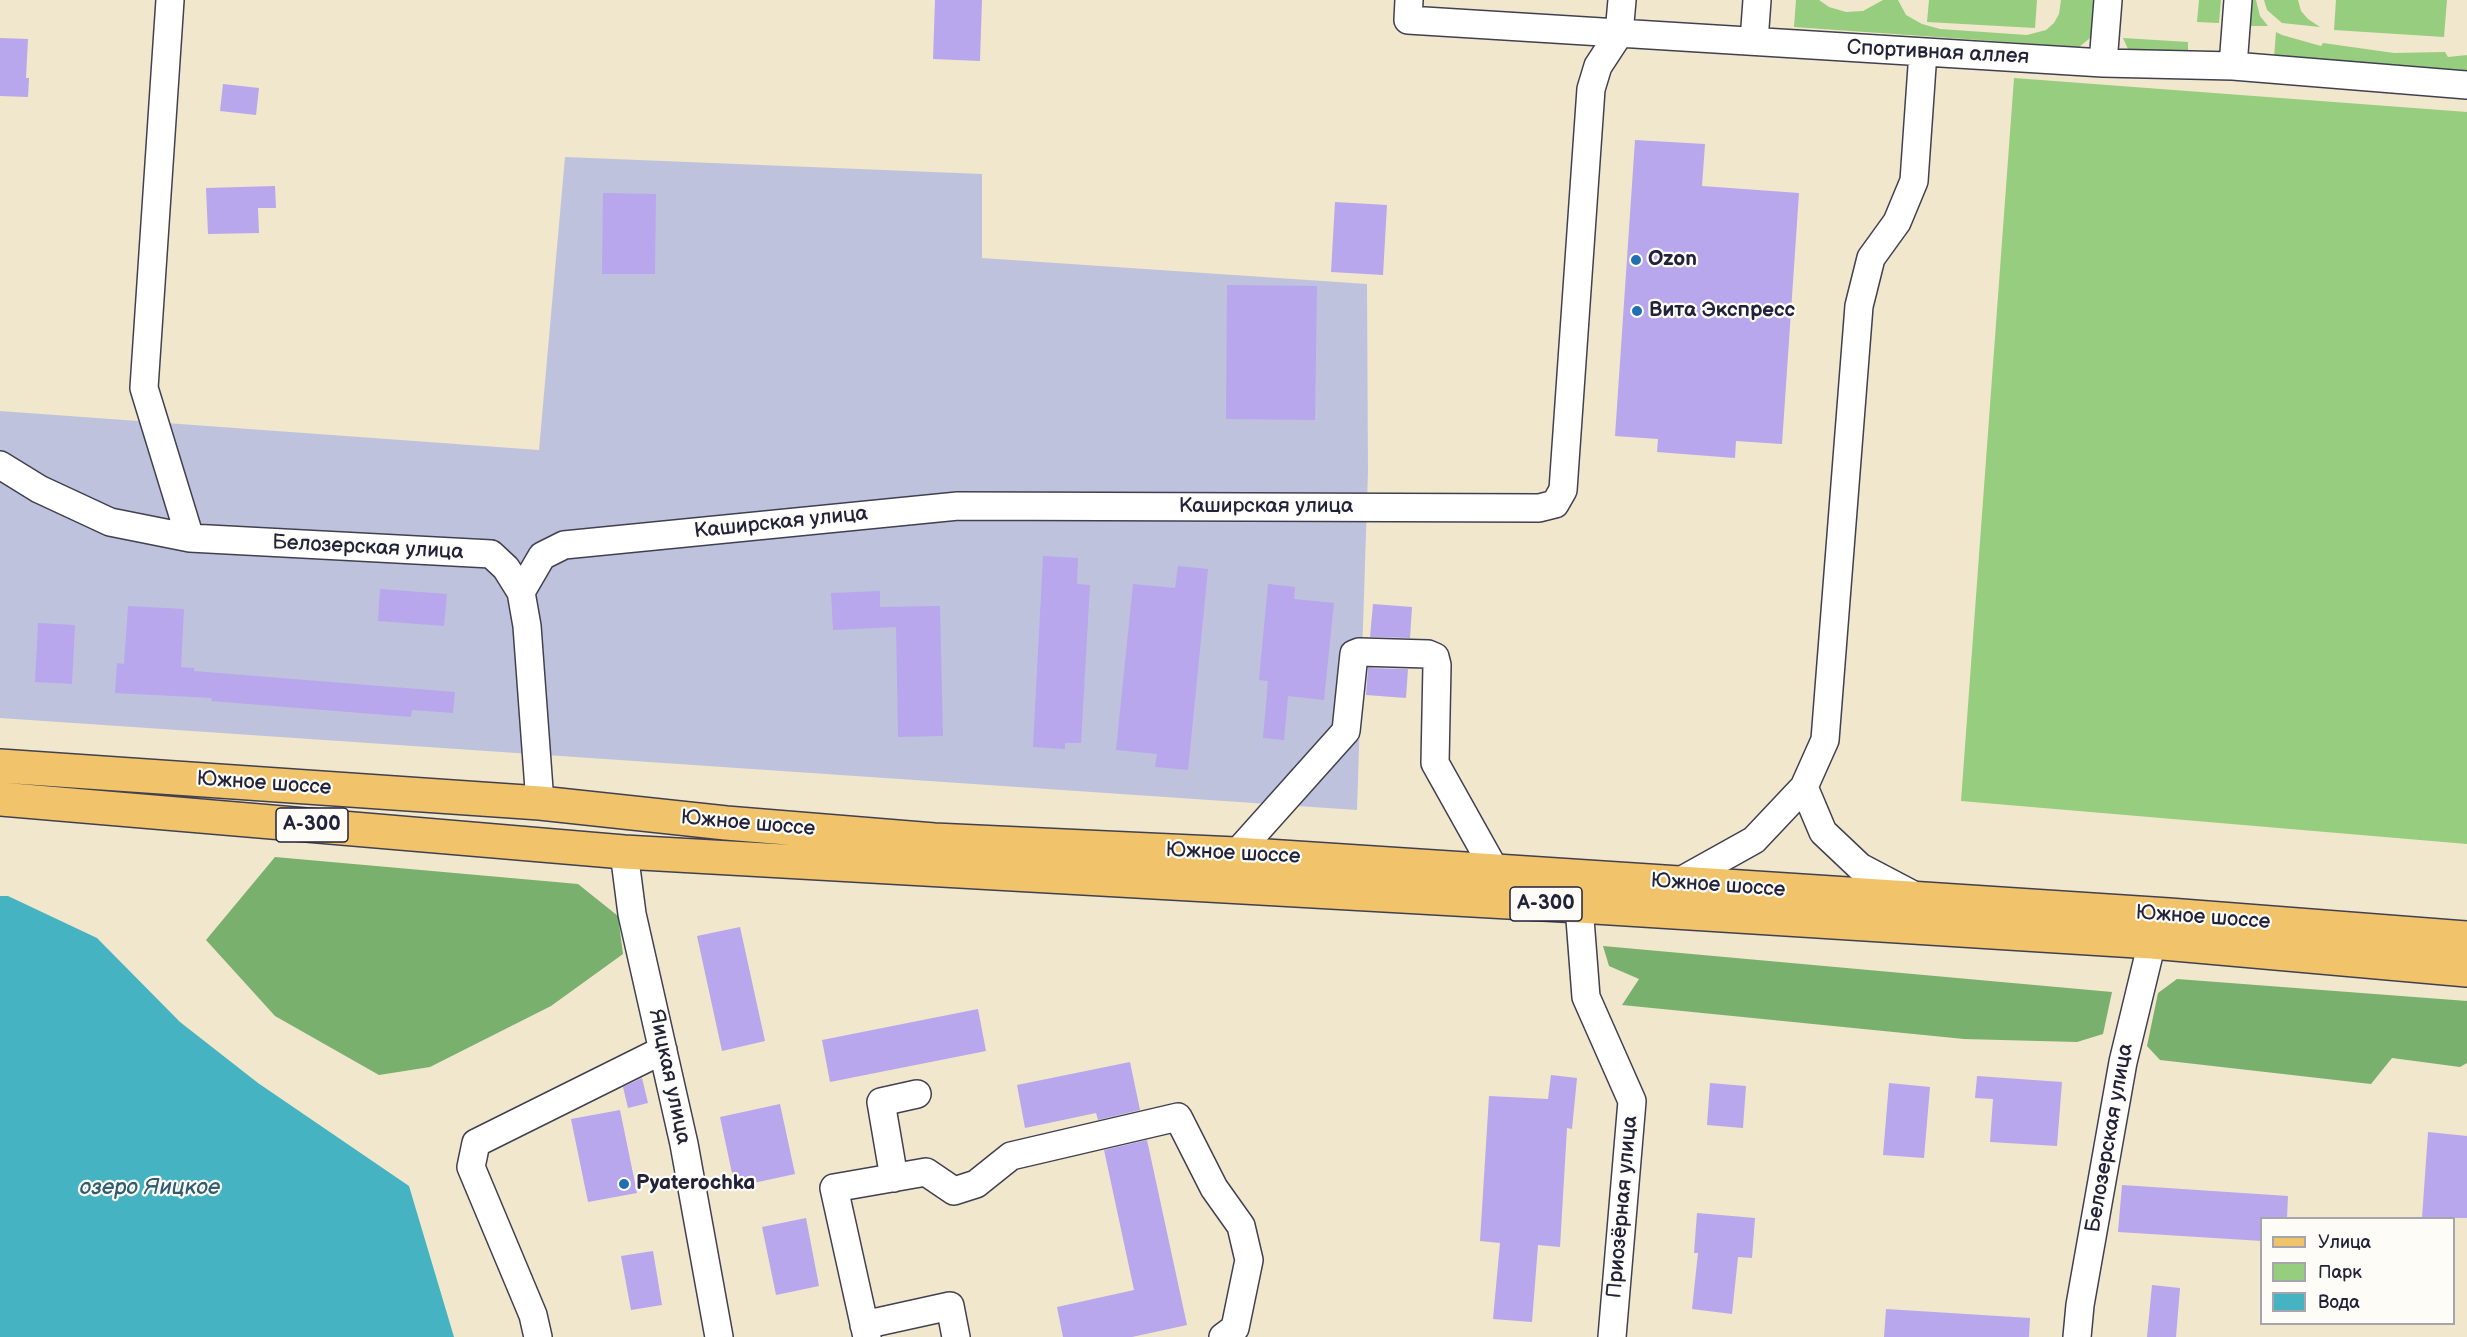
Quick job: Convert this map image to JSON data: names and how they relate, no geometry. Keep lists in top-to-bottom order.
{
  "streets": {
    "main road": ["Южное шоссе", "А-300"],
    "street": [
      "Спортивная аллея",
      "Каширская улица",
      "Белозерская улица",
      "Яицкая улица",
      "Приозёрная улица"
    ]
  },
  "crossings": [
    ["Спортивная аллея", "Каширская улица"],
    ["Каширская улица", "Белозерская улица"],
    ["Белозерская улица", "Южное шоссе"],
    ["Южное шоссе", "Яицкая улица"],
    ["Южное шоссе", "Приозёрная улица"]
  ],
  "water": ["озеро Яицкое"],
  "places": ["Ozon", "Вита Экспресс", "Pyaterochka"],
  "legend": ["Улица", "Парк", "Вода"]
}
